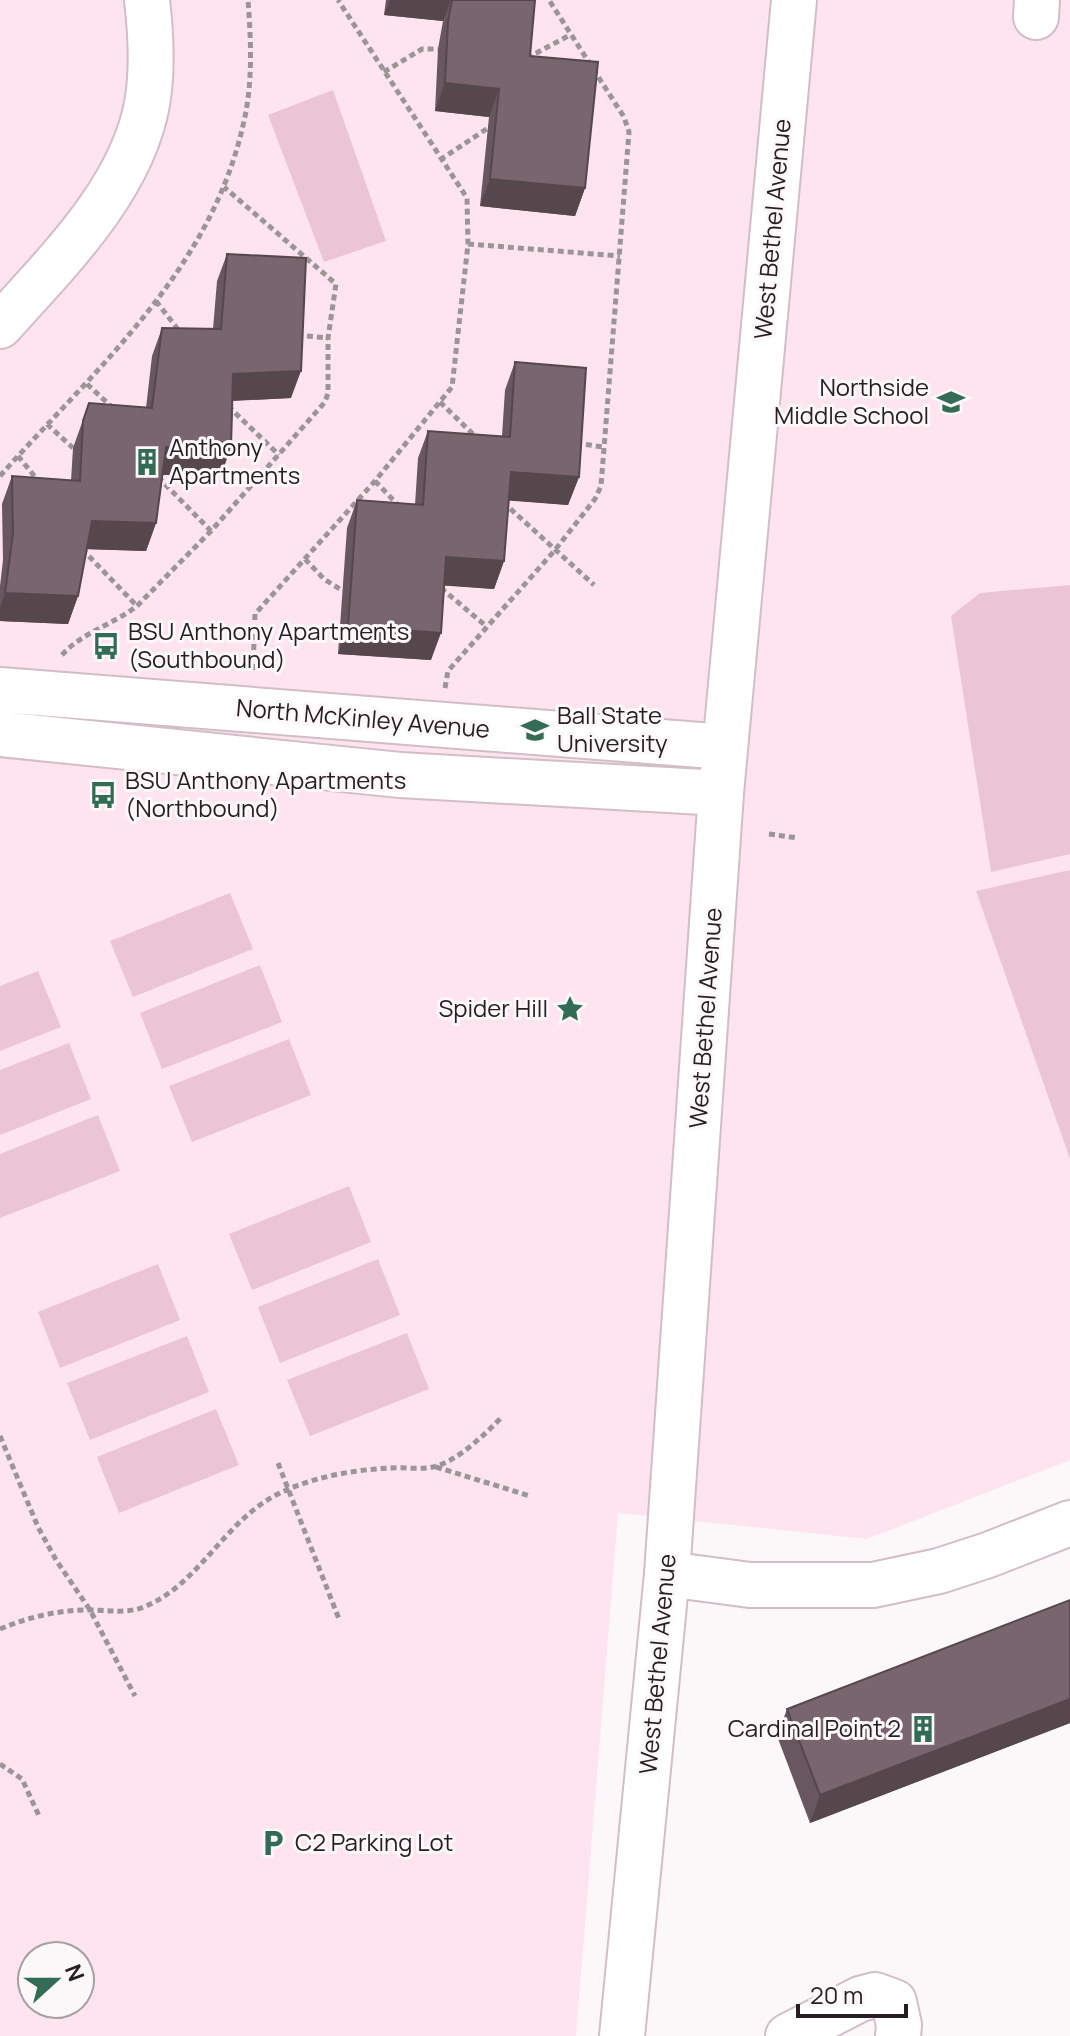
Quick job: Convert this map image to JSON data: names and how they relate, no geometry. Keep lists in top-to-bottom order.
{
  "streets": {
    "main road": ["West Bethel Avenue", "North McKinley Avenue"]
  },
  "crossings": [
    ["West Bethel Avenue", "North McKinley Avenue"]
  ],
  "places": {
    "school or university": ["Northside Middle School", "Ball State University"],
    "building": ["Anthony Apartments", "Cardinal Point 2"],
    "bus stop": ["BSU Anthony Apartments (Southbound)", "BSU Anthony Apartments (Northbound)"],
    "place": ["Spider Hill"],
    "parking": ["C2 Parking Lot"]
  },
  "scale_bar": "20 m",
  "north": "right"
}
